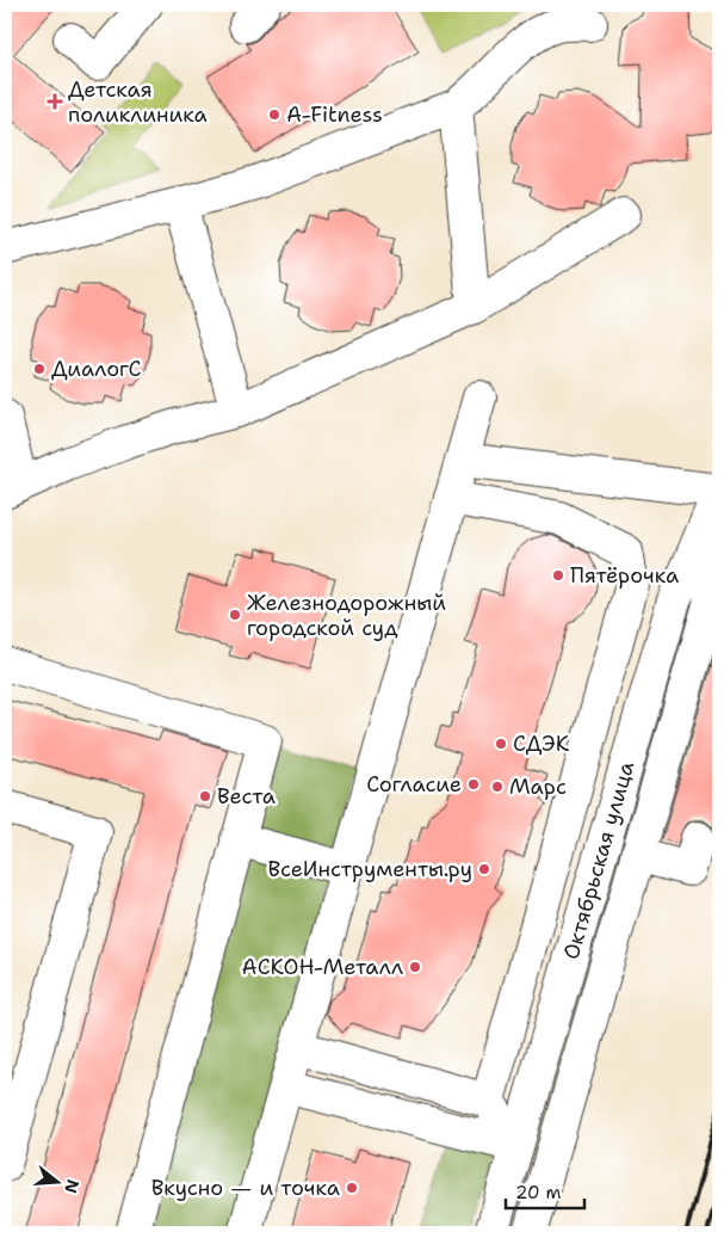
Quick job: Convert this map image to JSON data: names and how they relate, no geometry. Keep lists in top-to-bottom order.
{
  "streets": {
    "main road": ["Октябрьская улица"]
  },
  "places": {
    "health": ["Детская поликлиника"],
    "other": [
      "A-Fitness",
      "ДиалогС",
      "Пятёрочка",
      "Железнодорожный городской суд",
      "СДЭК",
      "Согласие",
      "Марс",
      "Веста",
      "ВсеИнструменты.ру",
      "АСКОН-Металл",
      "Вкусно — и точка"
    ]
  },
  "scale_bar": "20 m",
  "north": "right"
}
